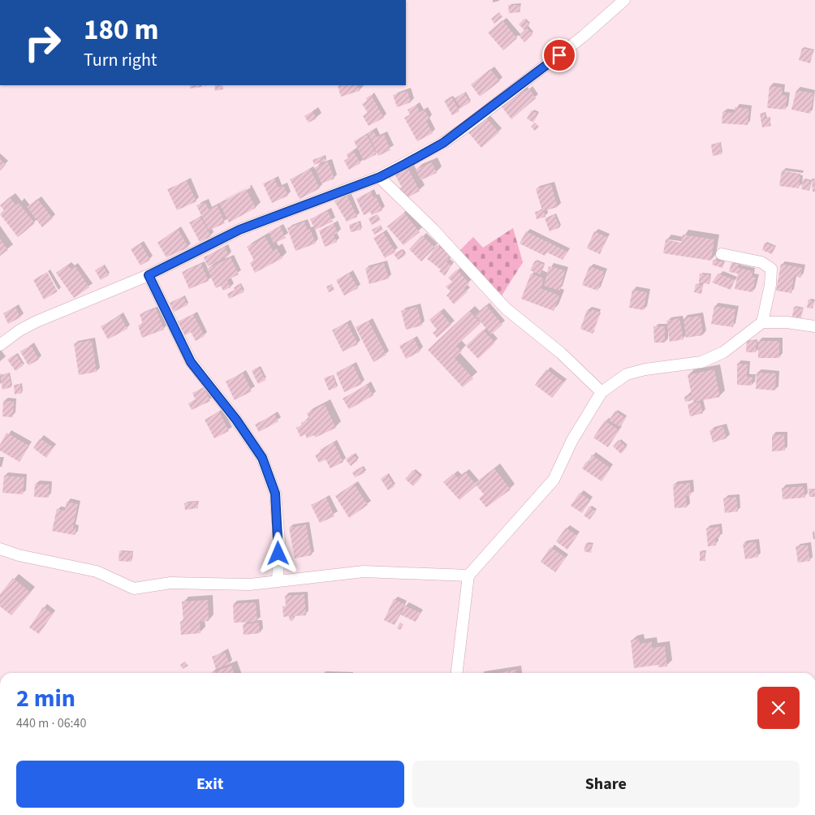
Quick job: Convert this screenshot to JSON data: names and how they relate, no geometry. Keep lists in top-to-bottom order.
{
  "page": {
    "turn": ["180 m", "Turn right"],
    "heading": ["2 min", "440 m · 06:40"],
    "buttons": ["Exit", "Share"]
  }
}
